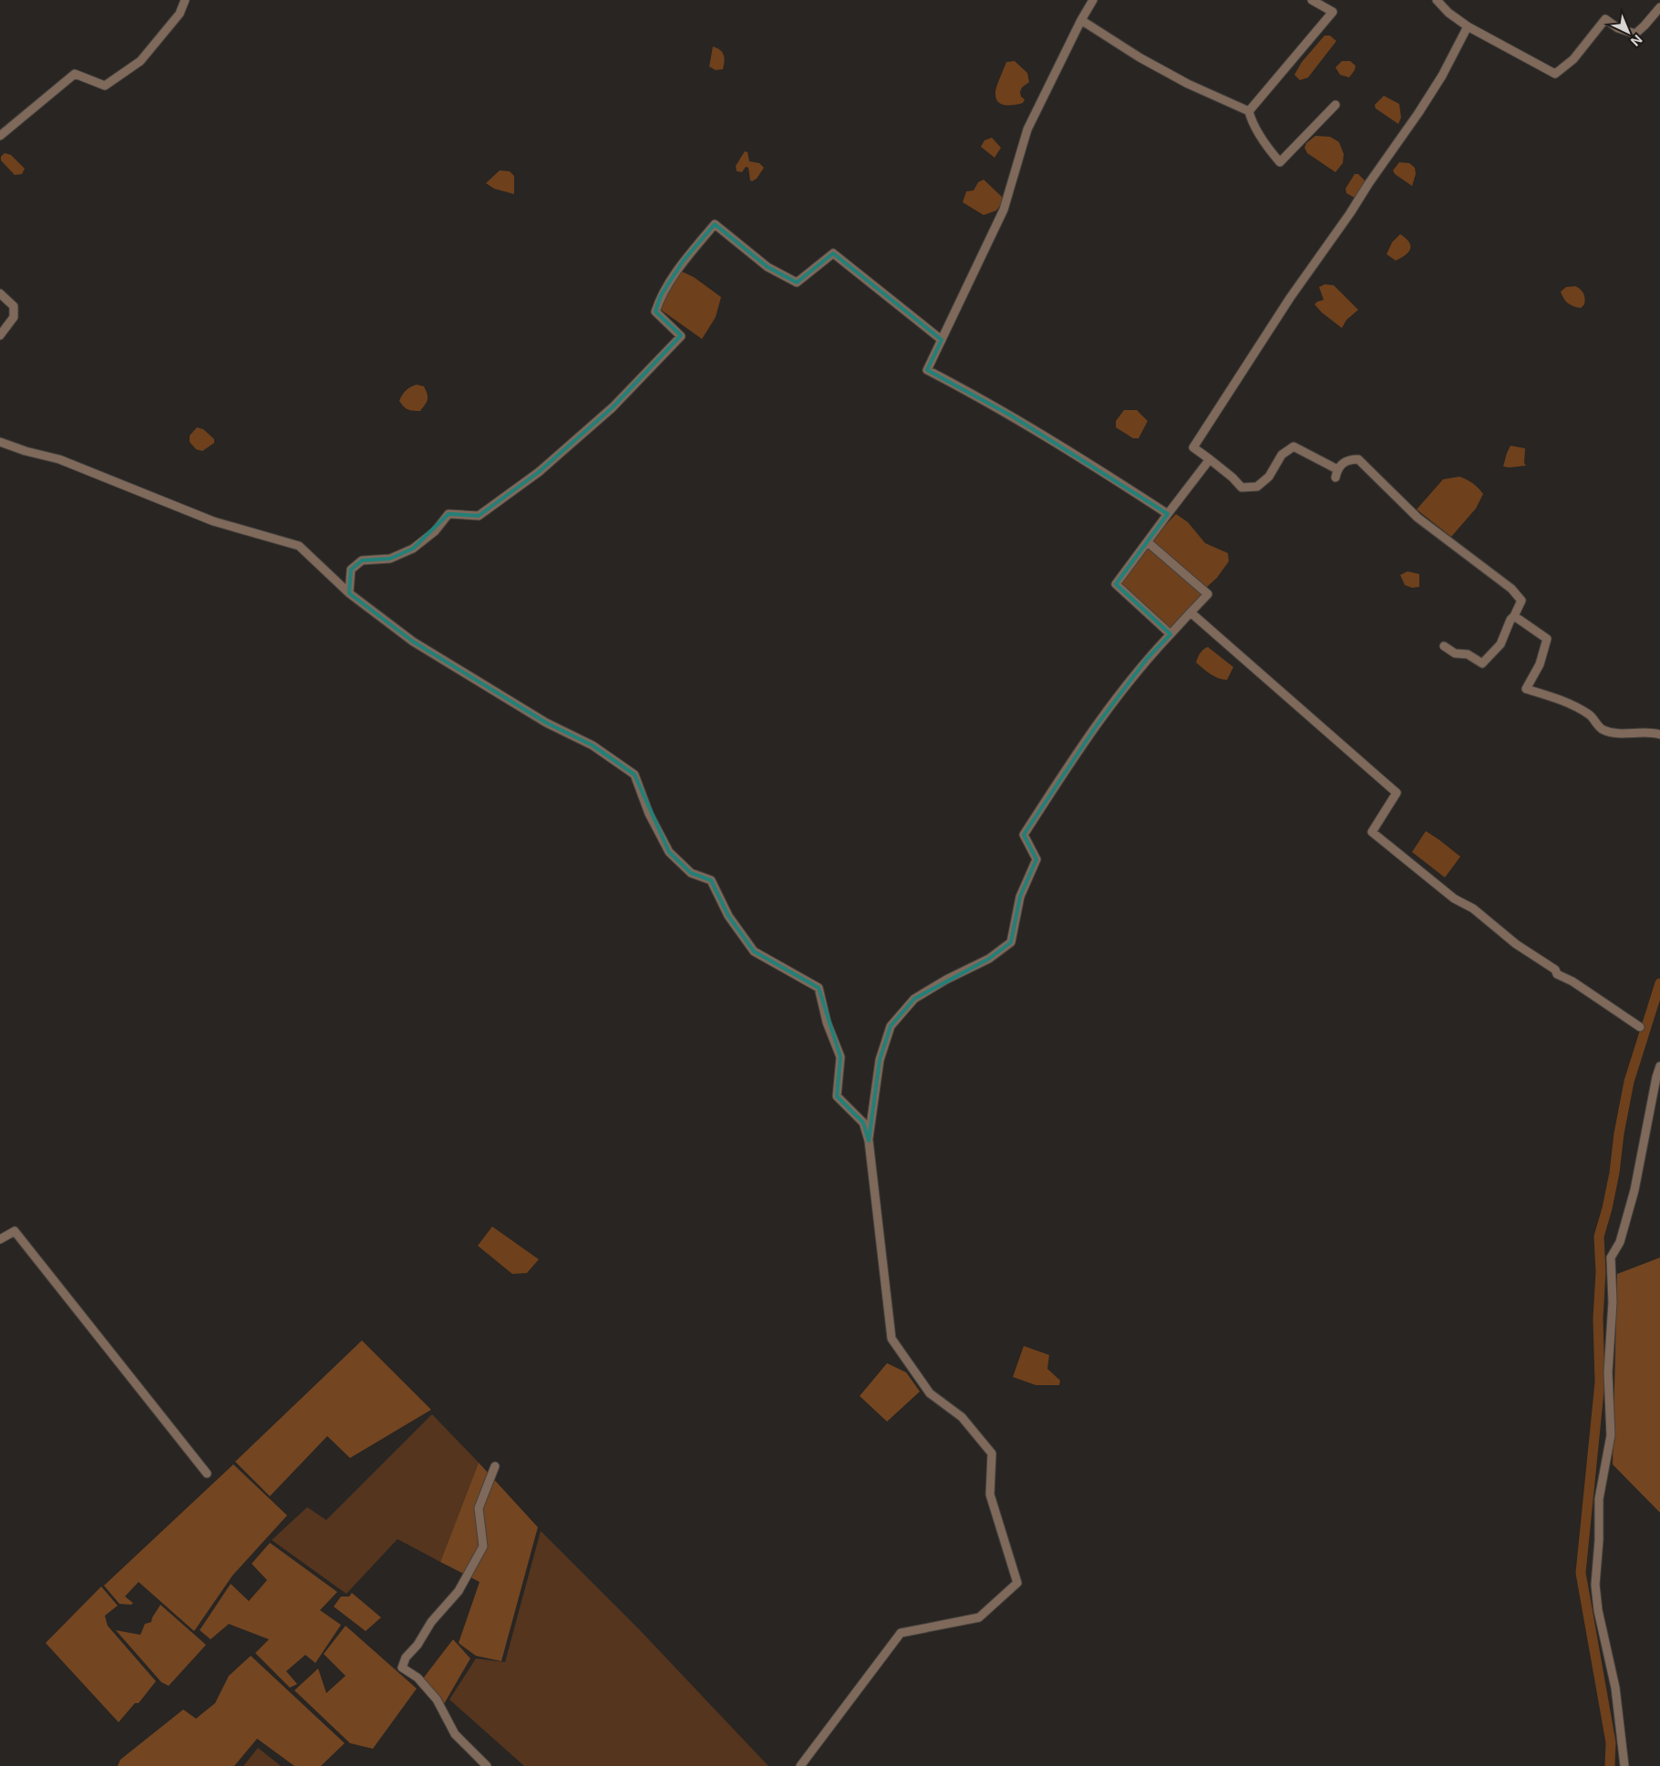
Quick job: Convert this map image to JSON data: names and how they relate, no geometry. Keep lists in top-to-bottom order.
{
  "north": "bottom right"
}
